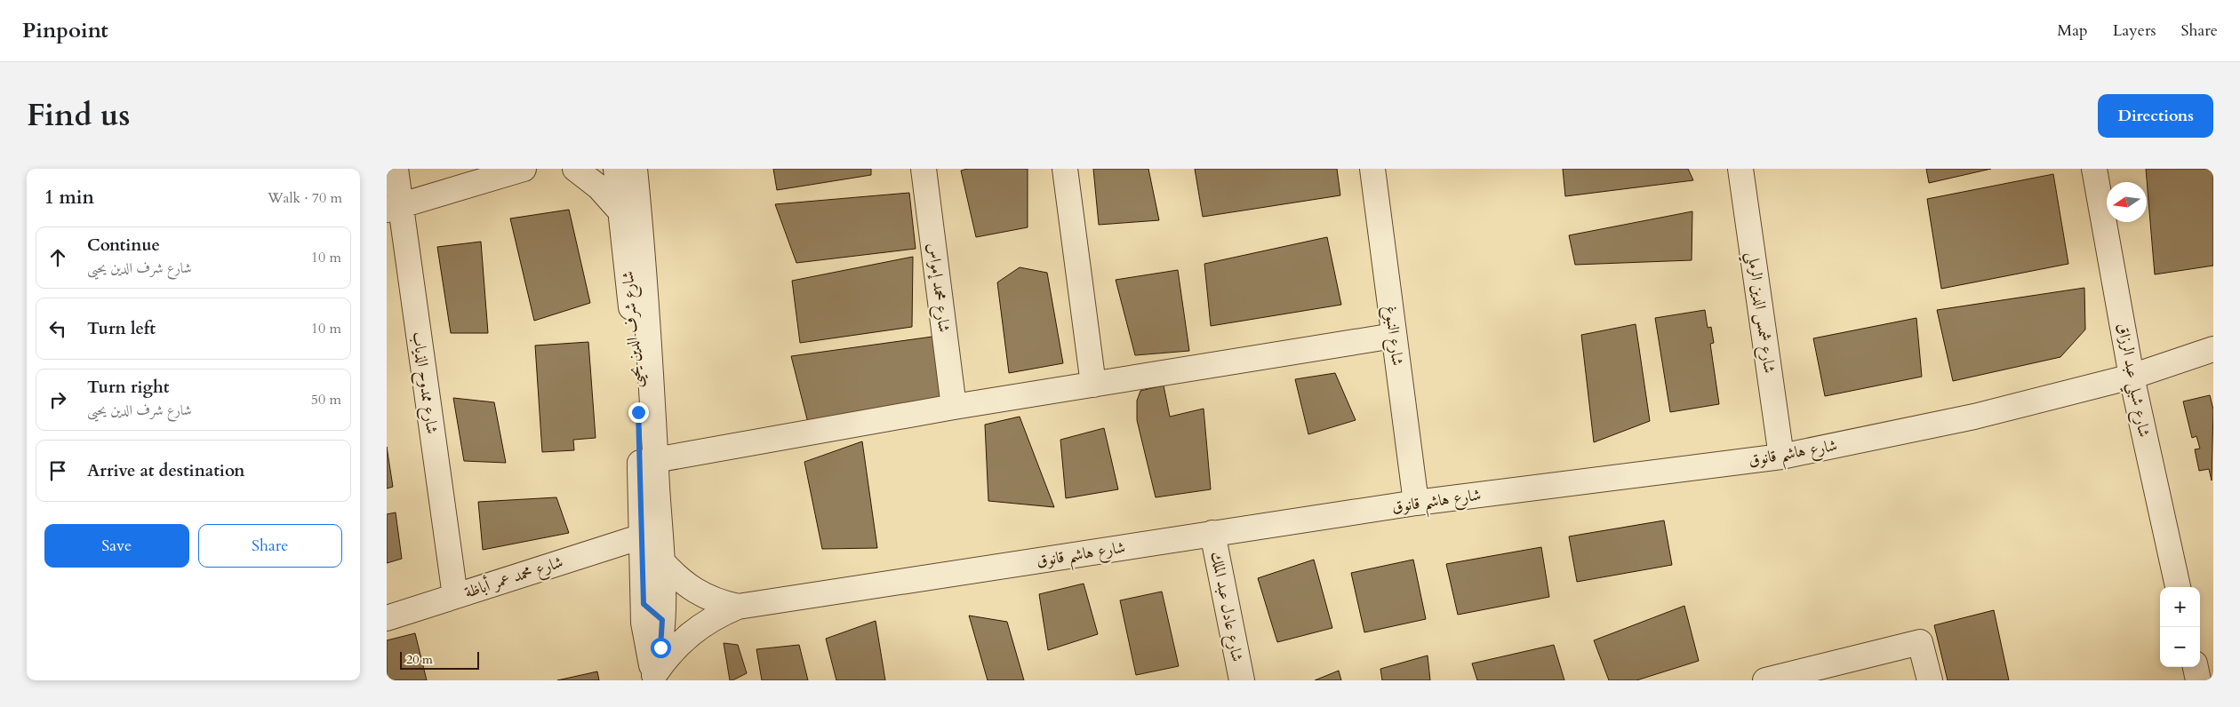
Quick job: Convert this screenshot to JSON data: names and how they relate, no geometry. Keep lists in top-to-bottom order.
{
  "streets": {
    "street": [
      "شارع محمد إمواس",
      "شارع شمس الدين الرملي",
      "شارع شرف الدين يحيى",
      "شارع النبوغ",
      "شارع شبلي عبد الرزاق",
      "شارع ممدوح الذياب",
      "شارع هاشم قانوق",
      "شارع محمد عمر أباظة",
      "شارع عادل عبد الملك"
    ]
  },
  "crossings": [
    ["شارع شمس الدين الرملي", "شارع هاشم قانوق"],
    ["شارع شرف الدين يحيى", "شارع هاشم قانوق"],
    ["شارع شرف الدين يحيى", "شارع محمد عمر أباظة"],
    ["شارع النبوغ", "شارع هاشم قانوق"],
    ["شارع شبلي عبد الرزاق", "شارع هاشم قانوق"],
    ["شارع ممدوح الذياب", "شارع محمد عمر أباظة"],
    ["شارع هاشم قانوق", "شارع عادل عبد الملك"]
  ],
  "scale_bar": "20 m",
  "north": "left",
  "page": {
    "header": "Pinpoint",
    "nav": ["Map", "Layers", "Share"],
    "title": "Find us",
    "buttons": [
      "Directions",
      ["Save", "Share"]
    ],
    "heading": ["1 min", "Walk · 70 m"],
    "list": [
      ["Continue", "شارع شرف الدين يحيى", "10 m"],
      ["Turn left", "10 m"],
      ["Turn right", "شارع شرف الدين يحيى", "50 m"],
      "Arrive at destination"
    ],
    "map_buttons": ["+", "−"],
    "scale": "20 m"
  }
}
